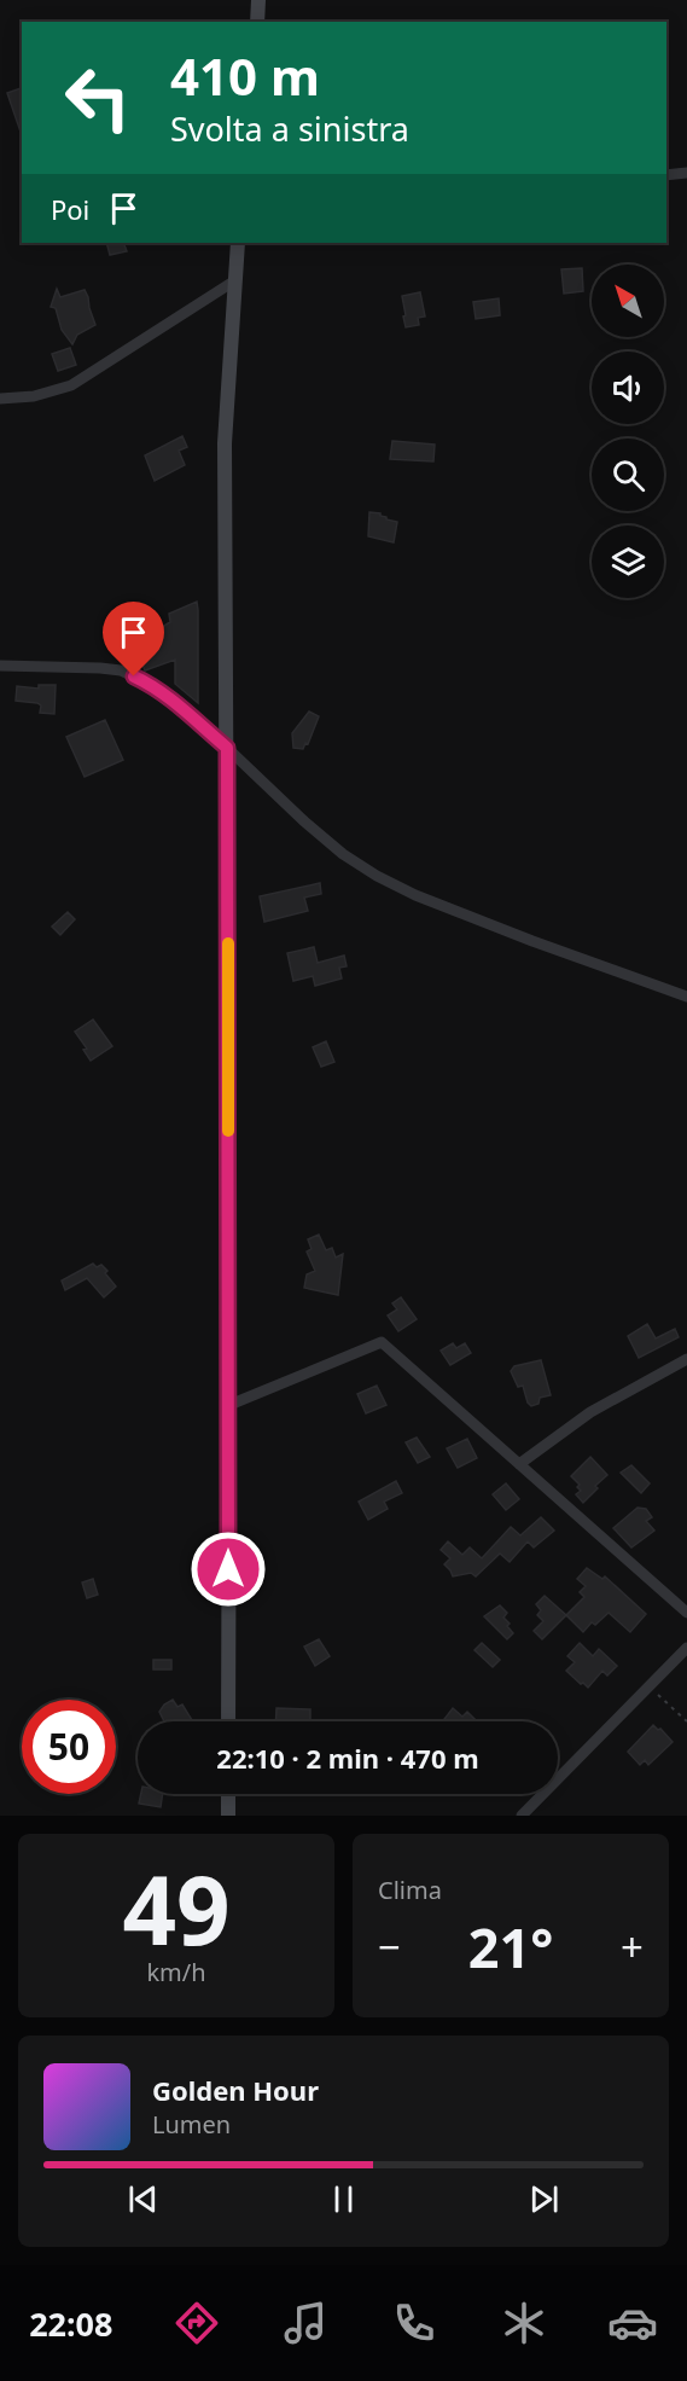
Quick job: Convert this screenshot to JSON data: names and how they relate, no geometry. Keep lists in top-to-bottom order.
{
  "north": "top left",
  "page": {
    "turn": ["410 m", "Svolta a sinistra"],
    "then": "Poi",
    "limit": "50",
    "trip": "22:10 · 2 min · 470 m",
    "tile": [
      ["49", "km/h"],
      "Clima"
    ],
    "heat": ["−", "21°", "+"],
    "song": ["Golden Hour", "Lumen"],
    "tabs": "22:08"
  }
}
